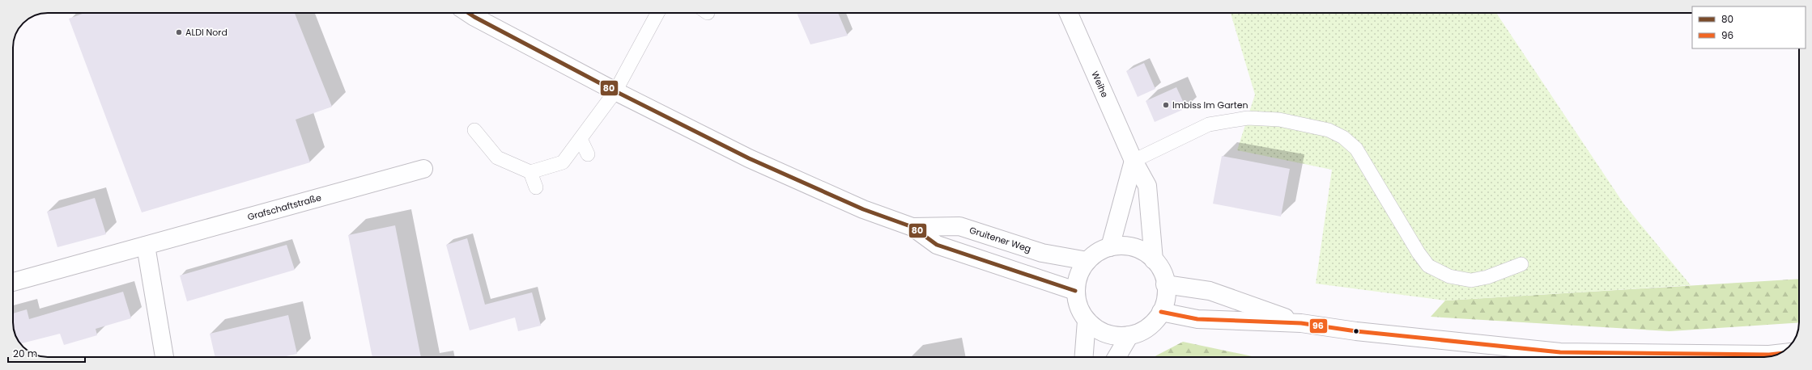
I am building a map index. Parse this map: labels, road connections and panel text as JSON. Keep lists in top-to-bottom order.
{
  "streets": {
    "street": ["Weihe", "Grafschaftstraße", "Gruitener Weg"]
  },
  "crossings": [
    ["Weihe", "Gruitener Weg"]
  ],
  "places": ["ALDI Nord", "Imbiss Im Garten"],
  "lines": ["transit line 80", "transit line 96"],
  "legend": ["80", "96"],
  "scale_bar": "20 m"
}
